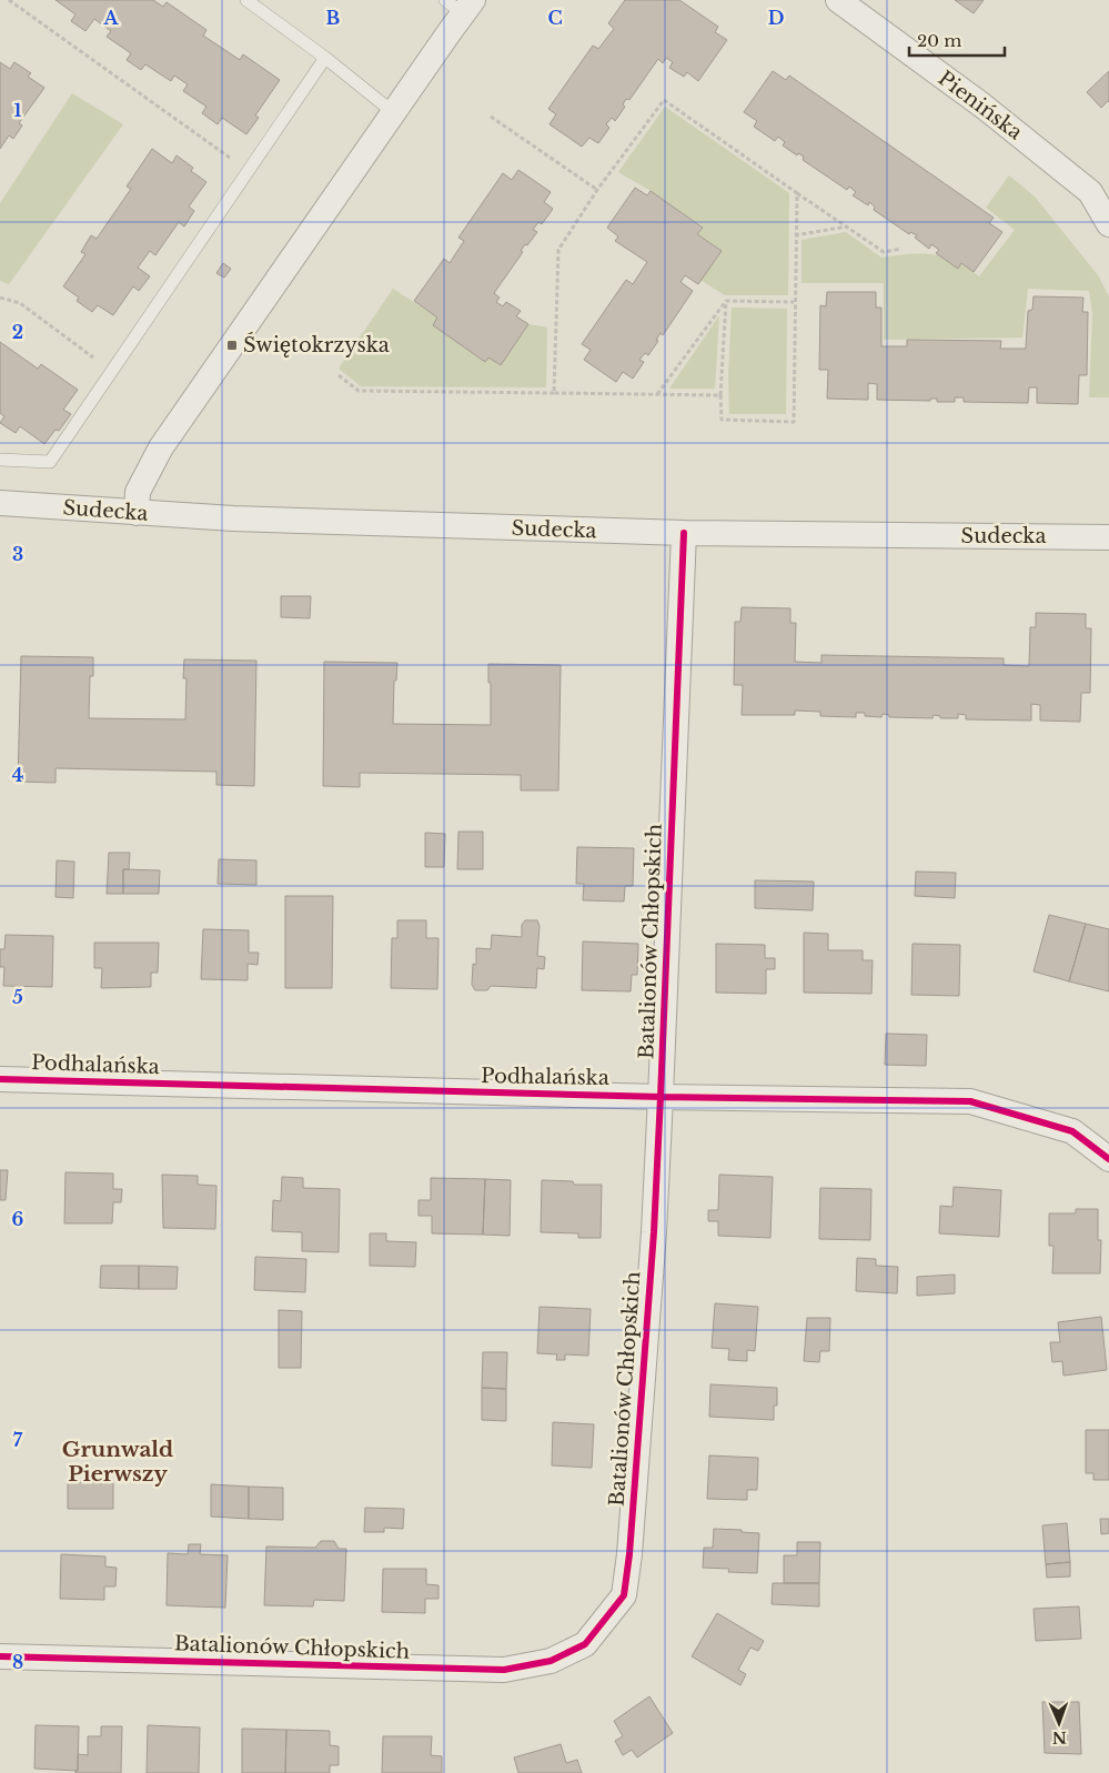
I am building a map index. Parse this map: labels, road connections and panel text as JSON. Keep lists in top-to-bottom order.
{
  "streets": {
    "street": [
      "Pienińska",
      "Sudecka",
      "Batalionów Chłopskich",
      "Podhalańska"
    ]
  },
  "crossings": [
    ["Sudecka", "Batalionów Chłopskich"],
    ["Batalionów Chłopskich", "Podhalańska"]
  ],
  "districts": ["Grunwald Pierwszy"],
  "places": {
    "transit": ["Świętokrzyska"]
  },
  "scale_bar": "20 m",
  "north": "bottom",
  "grid": {
    "columns": [
      "A",
      "B",
      "C",
      "D"
    ],
    "rows": [
      "1",
      "2",
      "3",
      "4",
      "5",
      "6",
      "7",
      "8"
    ]
  }
}
